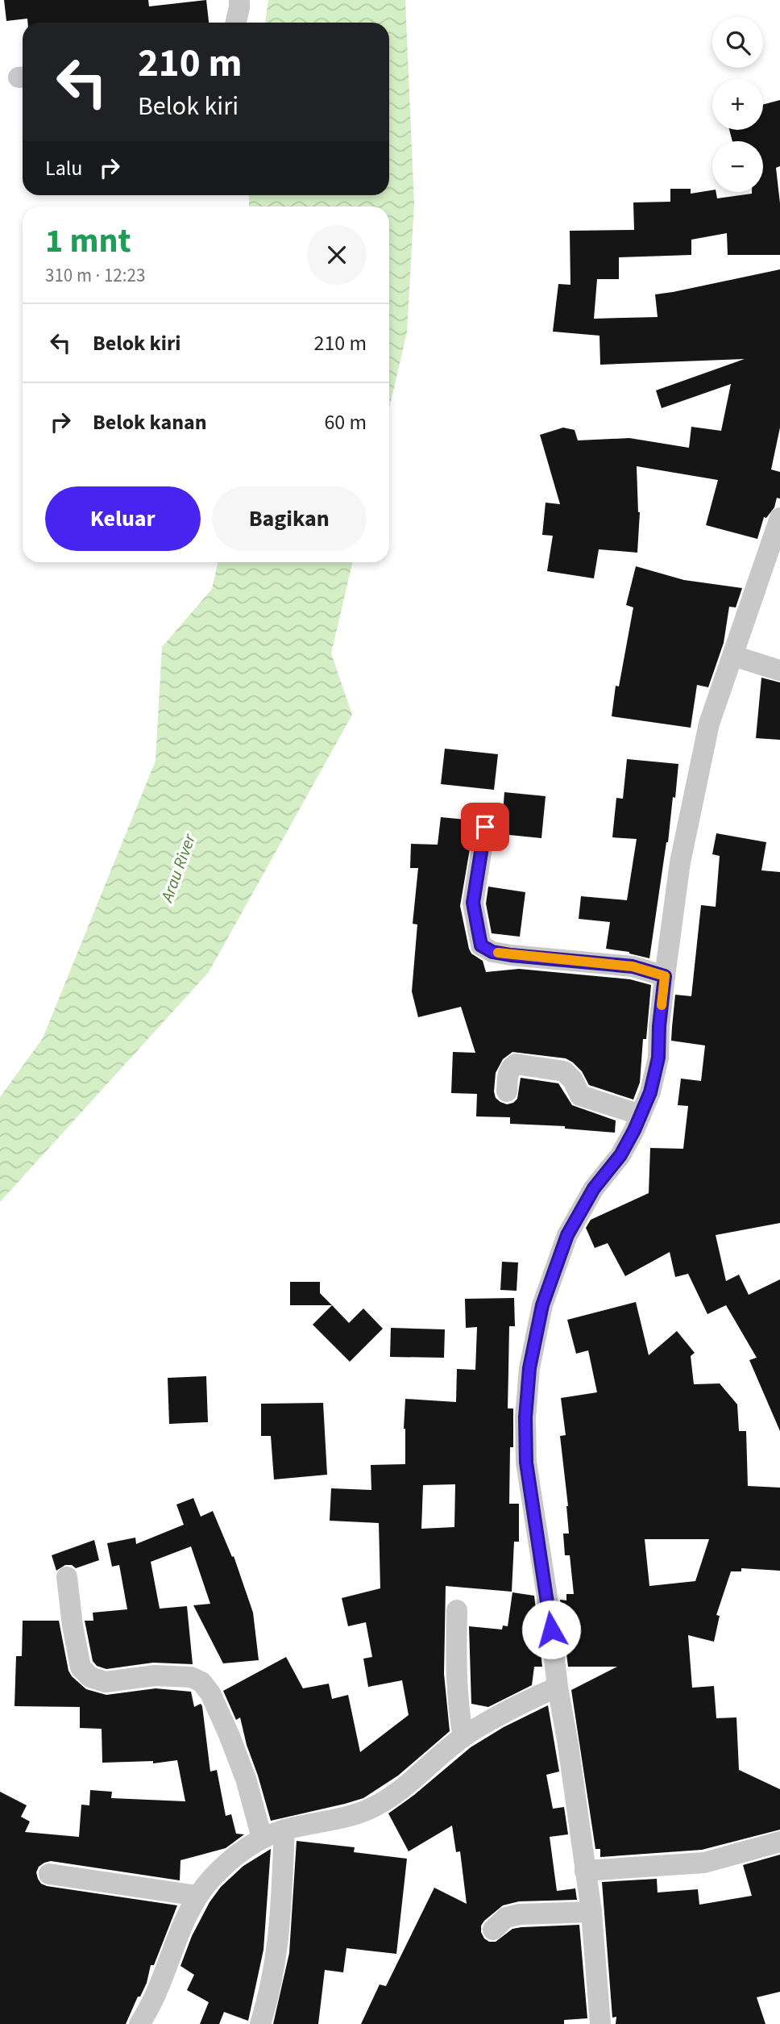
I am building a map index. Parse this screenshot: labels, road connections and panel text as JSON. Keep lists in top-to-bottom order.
{
  "water": ["Arau River"],
  "page": {
    "map_buttons": ["+", "−"],
    "turn": ["210 m", "Belok kiri"],
    "then": "Lalu",
    "heading": ["1 mnt", "310 m · 12:23"],
    "list": [
      {
        "name": "Belok kiri",
        "value": "210 m"
      },
      {
        "name": "Belok kanan",
        "value": "60 m"
      }
    ],
    "buttons": ["Keluar", "Bagikan"]
  }
}
